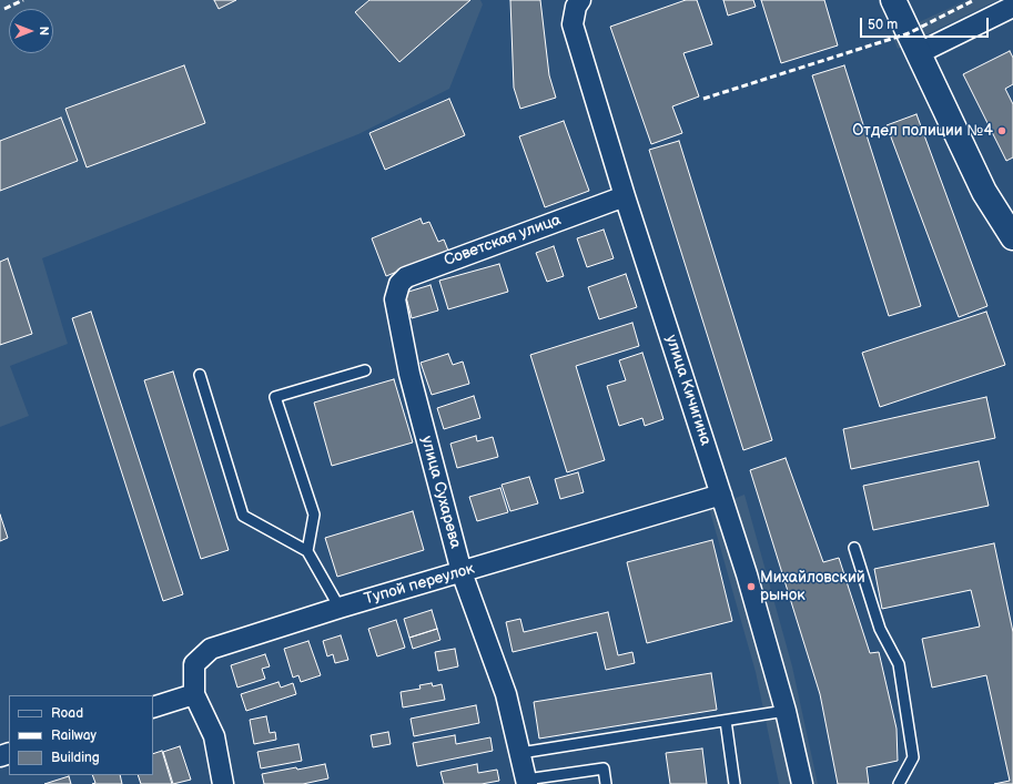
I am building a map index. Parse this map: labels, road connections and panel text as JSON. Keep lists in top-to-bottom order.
{
  "streets": {
    "street": [
      "Советская улица",
      "улица Кичигина",
      "улица Сухарева",
      "Тупой переулок"
    ]
  },
  "crossings": [
    ["Советская улица", "улица Кичигина"],
    ["Советская улица", "улица Сухарева"],
    ["улица Кичигина", "Тупой переулок"],
    ["улица Сухарева", "Тупой переулок"]
  ],
  "places": ["Отдел полиции №4", "Михайловский рынок"],
  "legend": ["Road", "Railway", "Building"],
  "scale_bar": "50 m",
  "north": "right"
}
